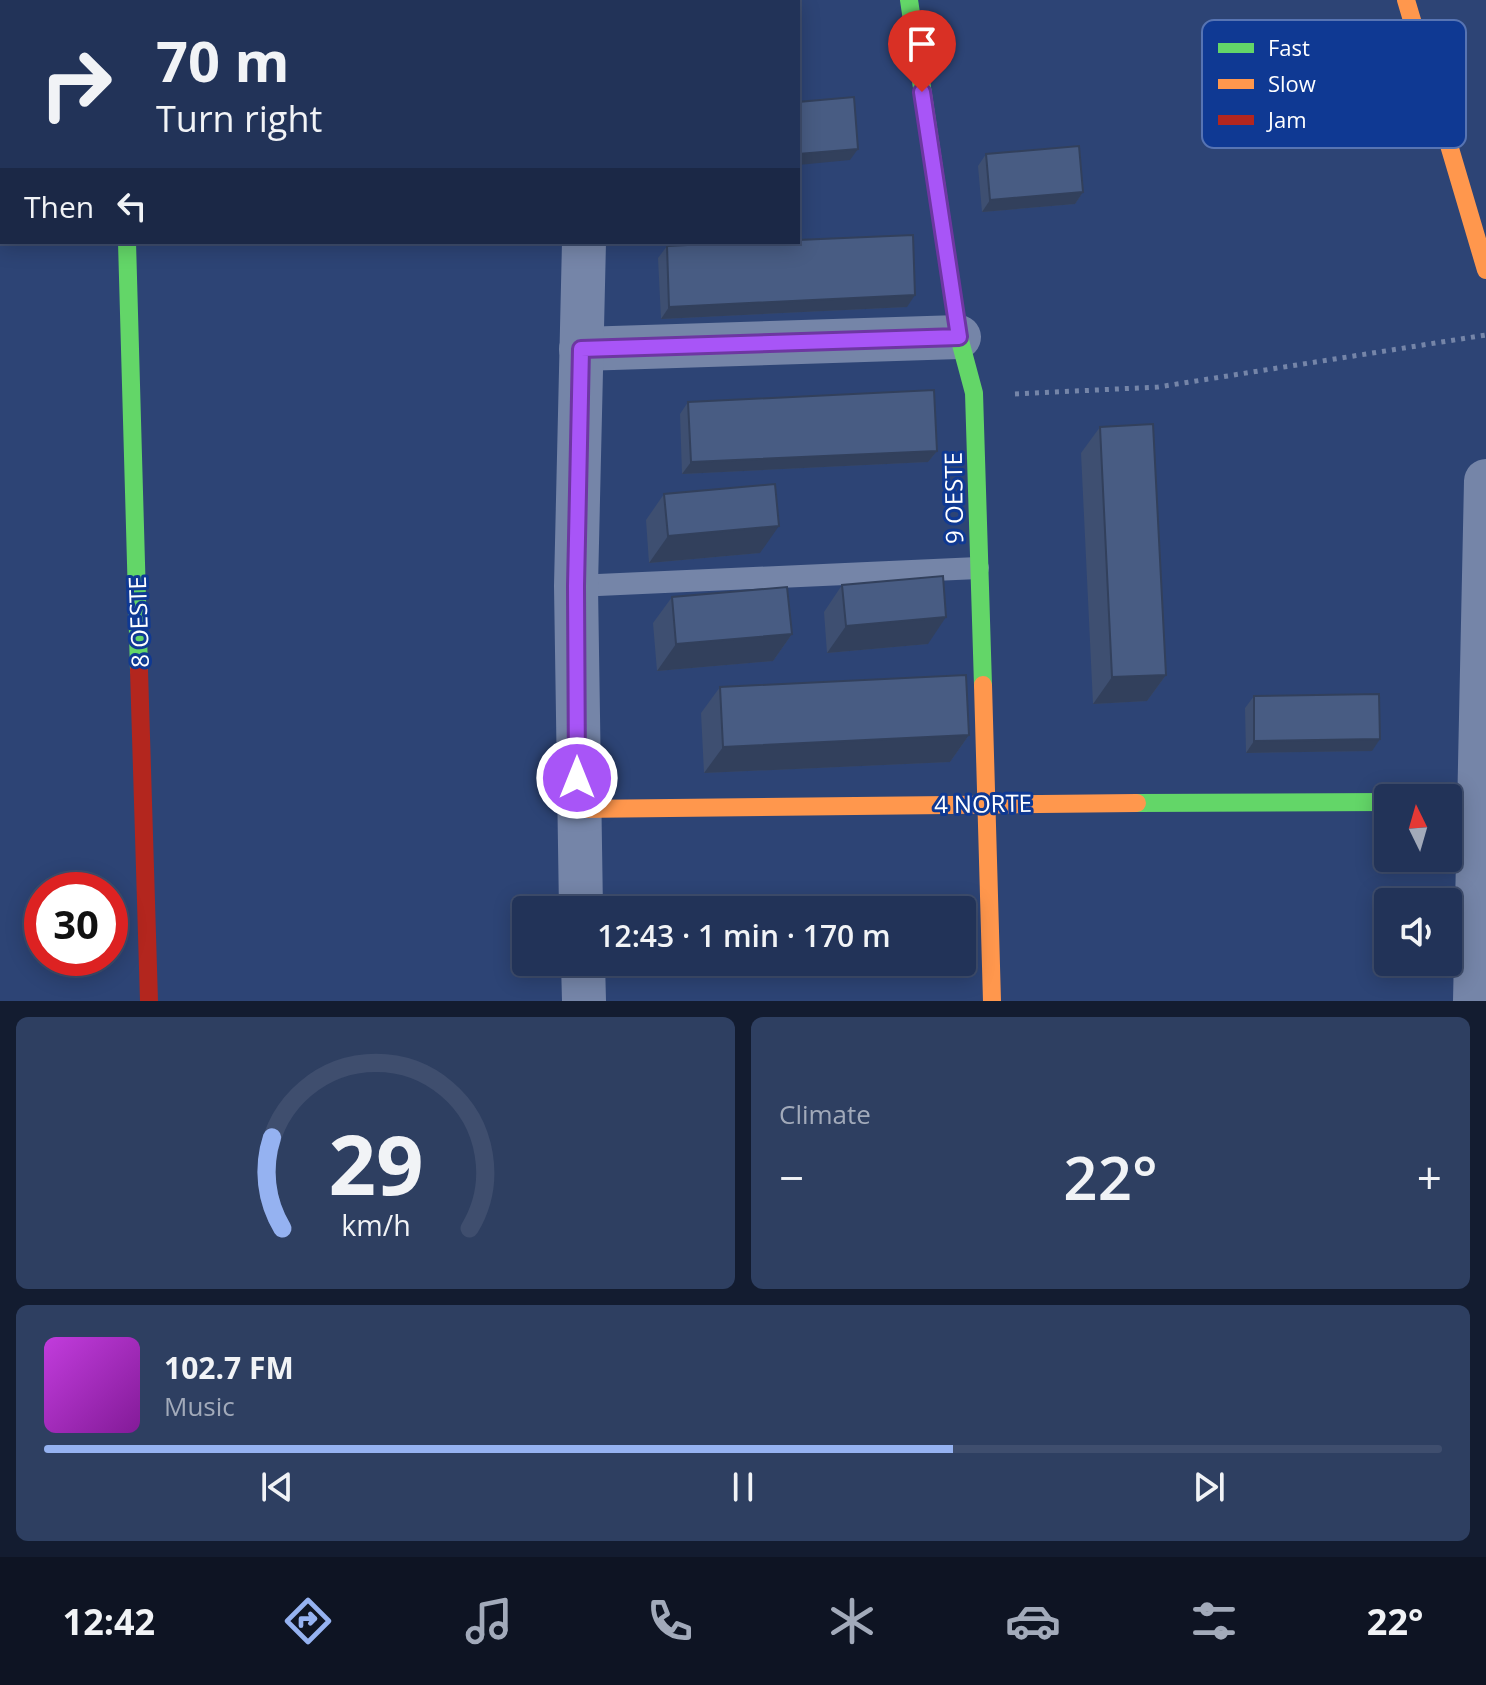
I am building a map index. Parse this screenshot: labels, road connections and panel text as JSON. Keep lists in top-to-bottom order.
{
  "streets": {
    "street": ["9 OESTE", "8 OESTE", "4 NORTE"]
  },
  "crossings": [
    ["9 OESTE", "4 NORTE"]
  ],
  "legend": ["Fast", "Slow", "Jam"],
  "north": "top",
  "page": {
    "turn": ["70 m", "Turn right"],
    "then": "Then",
    "limit": "30",
    "trip": "12:43 · 1 min · 170 m",
    "tile": "Climate",
    "heat": ["−", "22°", "+"],
    "song": ["102.7 FM", "Music"],
    "tabs": ["12:42", "22°"],
    "gauge": ["29", "km/h"]
  }
}
